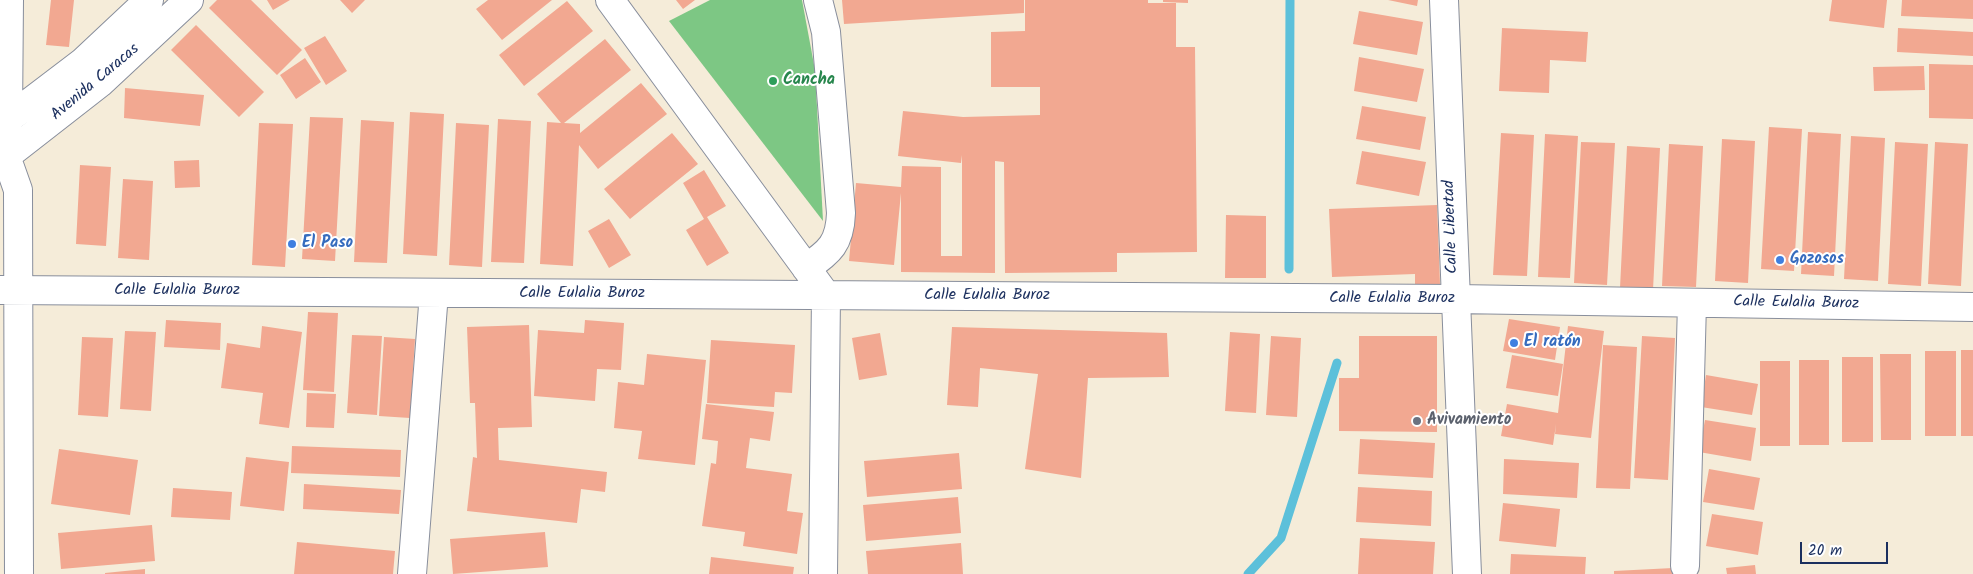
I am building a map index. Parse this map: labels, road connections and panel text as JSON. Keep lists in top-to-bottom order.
{
  "streets": {
    "street": ["Avenida Caracas", "Calle Libertad", "Calle Eulalia Buroz"]
  },
  "crossings": [
    ["Calle Libertad", "Calle Eulalia Buroz"]
  ],
  "places": [
    "Cancha",
    "El Paso",
    "Gozosos",
    "El ratón",
    "Avivamiento"
  ],
  "scale_bar": "20 m"
}
